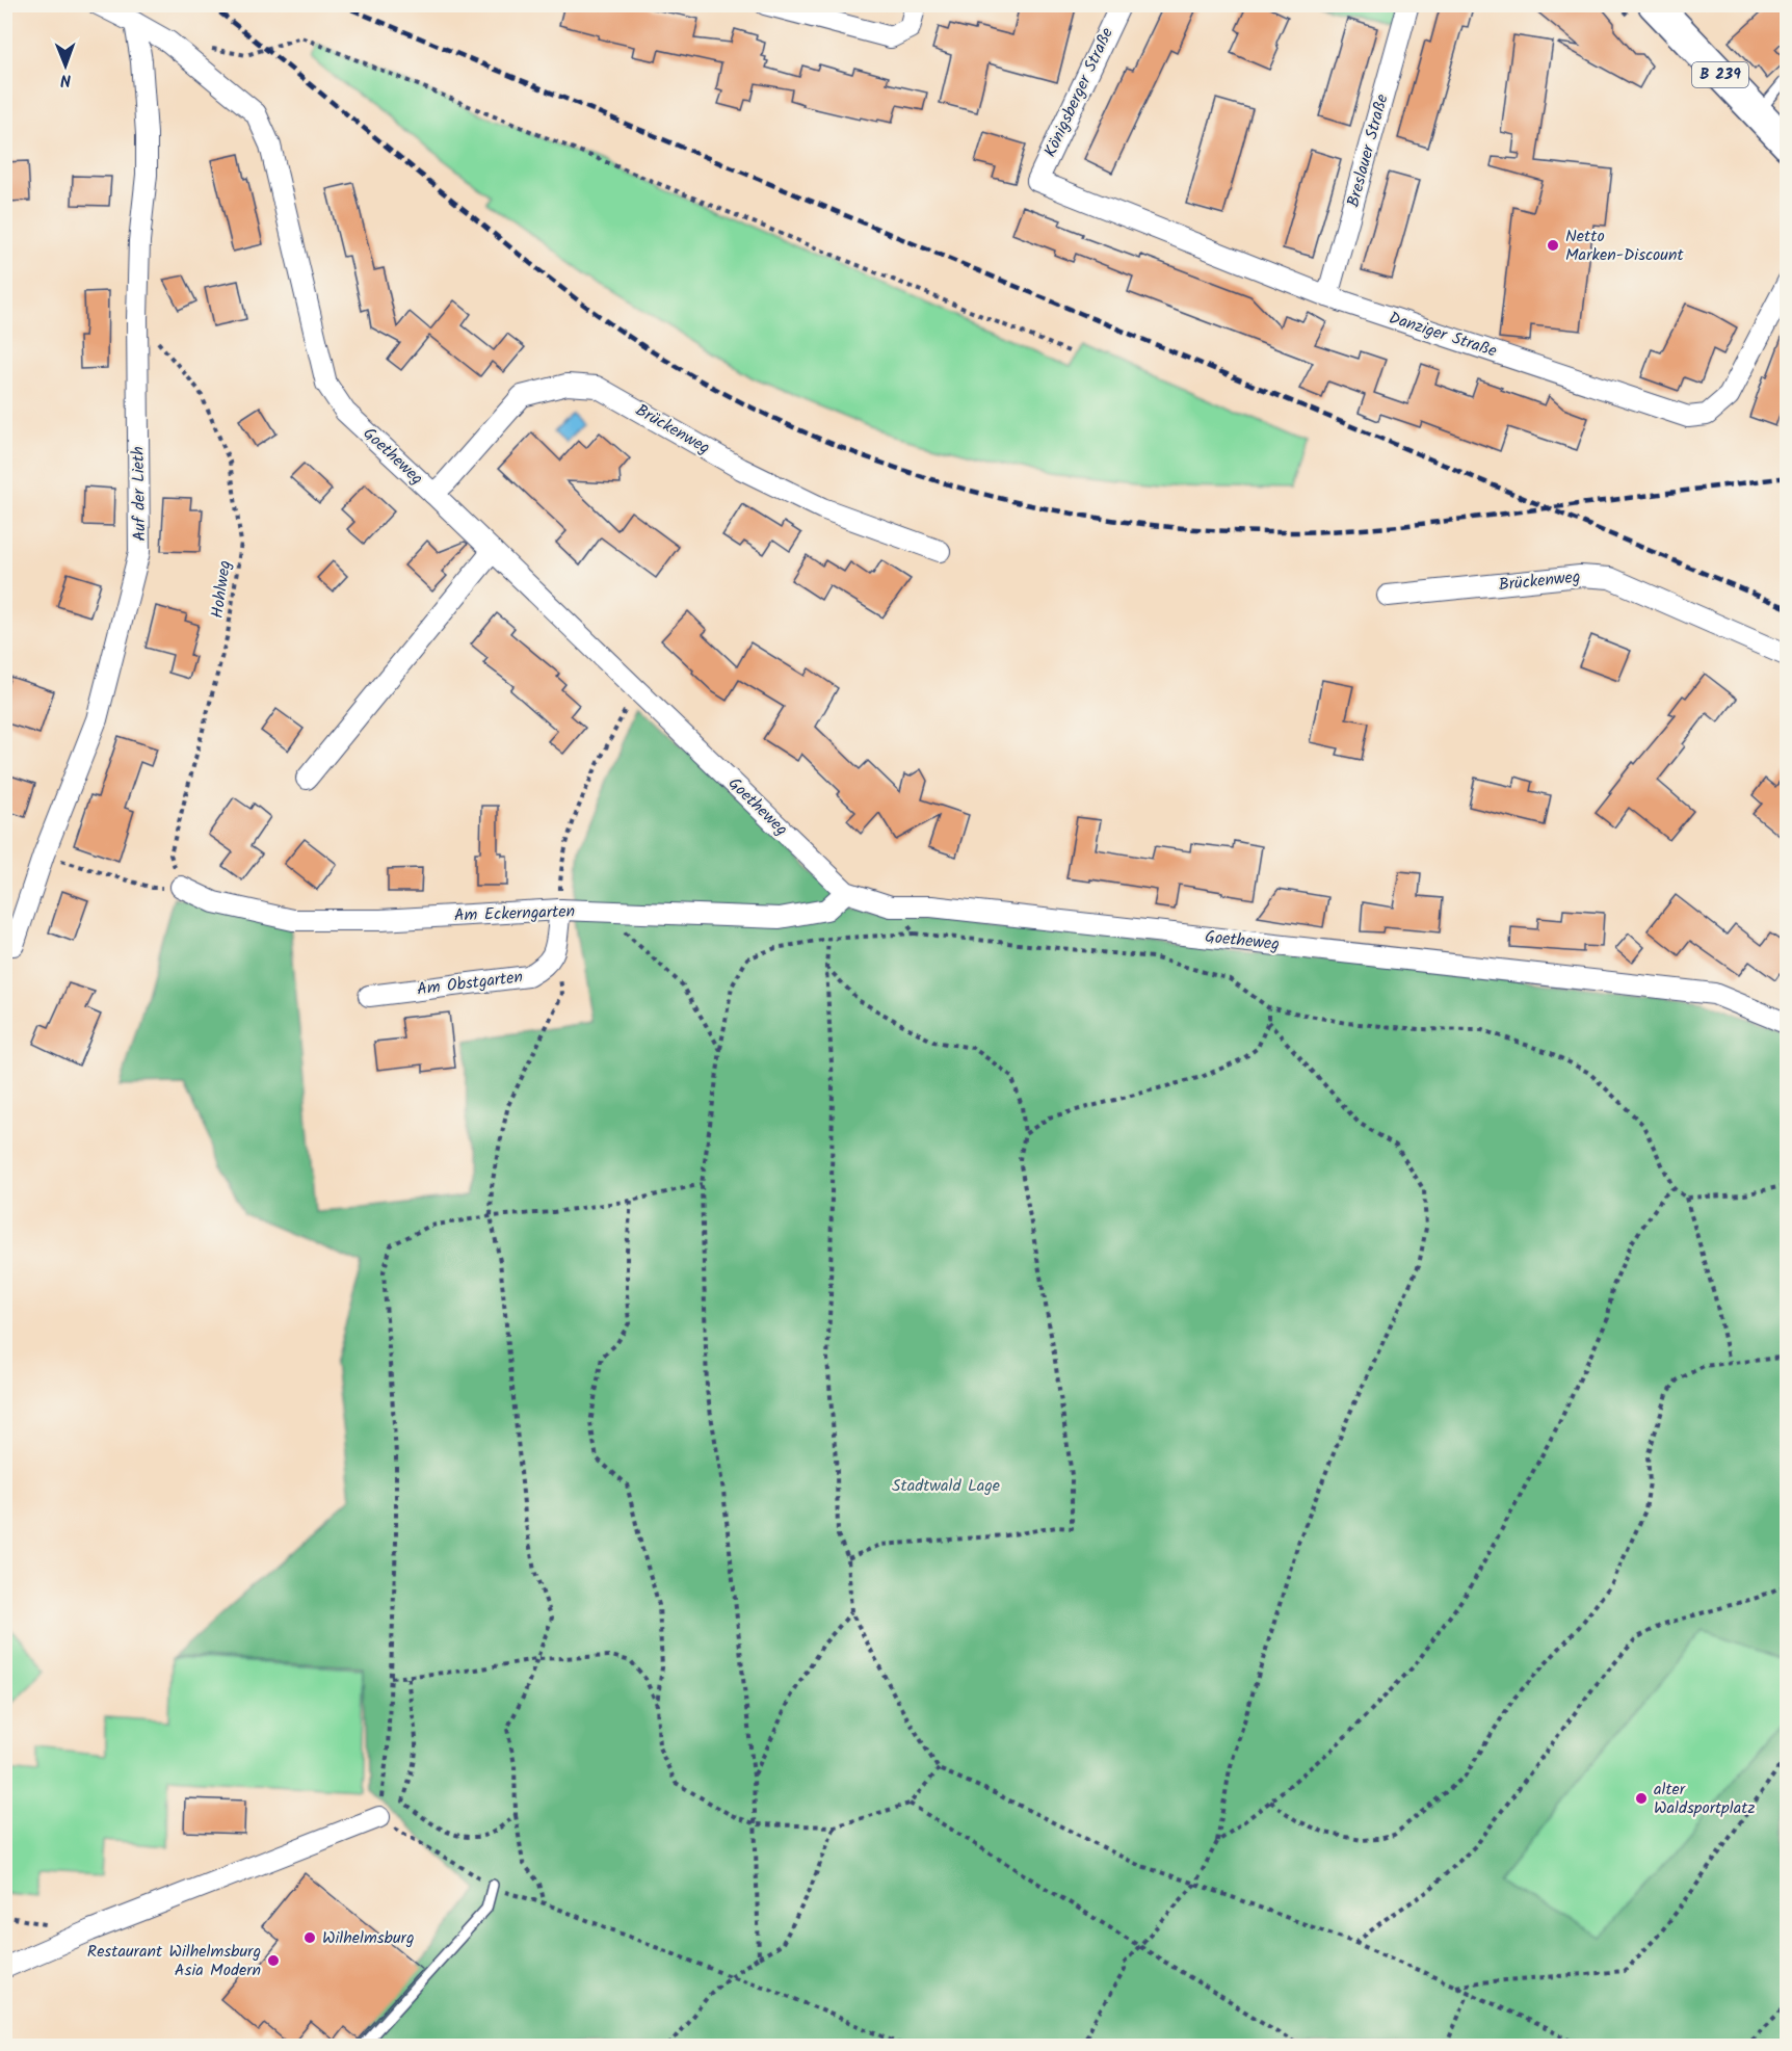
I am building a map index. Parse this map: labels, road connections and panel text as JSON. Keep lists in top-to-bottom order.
{
  "streets": {
    "main road": ["B 239"],
    "street": [
      "Königsberger Straße",
      "Breslauer Straße",
      "Danziger Straße",
      "Brückenweg",
      "Goetheweg",
      "Auf der Lieth",
      "Am Eckerngarten",
      "Am Obstgarten"
    ],
    "path": ["Hohlweg"]
  },
  "crossings": [
    ["Königsberger Straße", "Danziger Straße"],
    ["Breslauer Straße", "Danziger Straße"],
    ["Brückenweg", "Goetheweg"],
    ["Goetheweg", "Auf der Lieth"],
    ["Goetheweg", "Am Eckerngarten"],
    ["Auf der Lieth", "Hohlweg"],
    ["Hohlweg", "Am Eckerngarten"]
  ],
  "parks": ["Stadtwald Lage"],
  "places": [
    "Netto Marken-Discount",
    "alter Waldsportplatz",
    "Wilhelmsburg",
    "Restaurant Wilhelmsburg Asia Modern"
  ],
  "north": "bottom"
}
